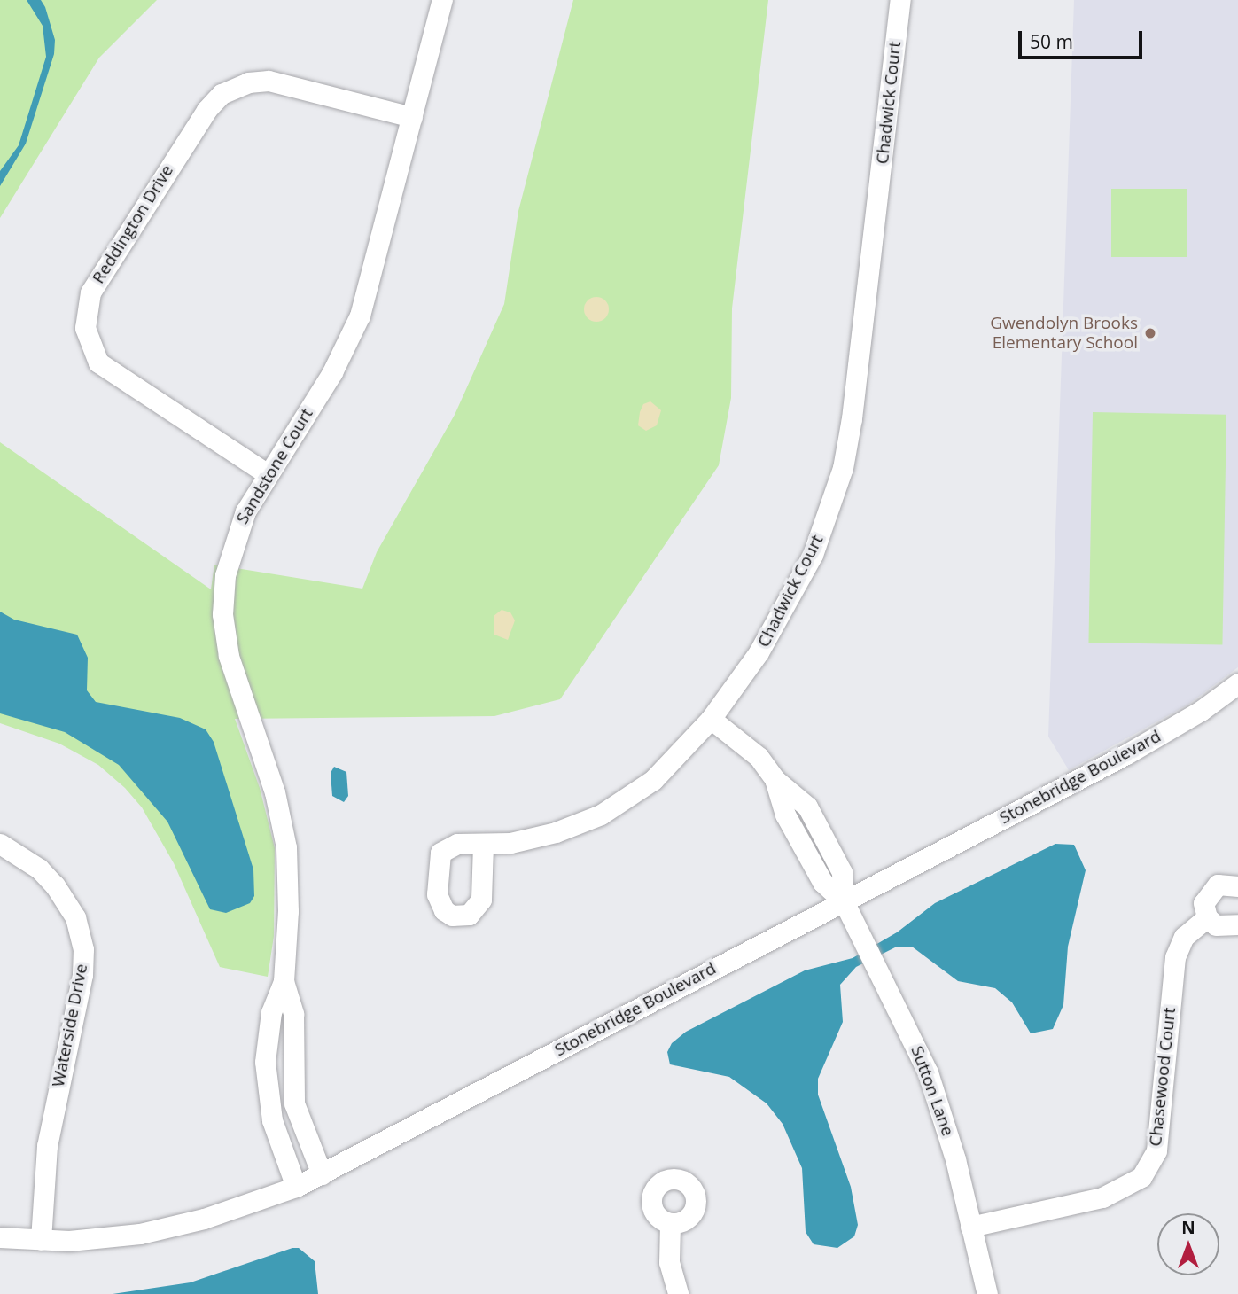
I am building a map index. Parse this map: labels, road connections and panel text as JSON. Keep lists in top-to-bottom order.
{
  "streets": {
    "street": [
      "Chadwick Court",
      "Reddington Drive",
      "Sandstone Court",
      "Stonebridge Boulevard",
      "Waterside Drive",
      "Chasewood Court",
      "Sutton Lane"
    ]
  },
  "crossings": [
    ["Chadwick Court", "Sutton Lane"],
    ["Reddington Drive", "Sandstone Court"],
    ["Sandstone Court", "Stonebridge Boulevard"],
    ["Stonebridge Boulevard", "Waterside Drive"],
    ["Stonebridge Boulevard", "Sutton Lane"],
    ["Chasewood Court", "Sutton Lane"]
  ],
  "places": ["Gwendolyn Brooks Elementary School"],
  "scale_bar": "50 m",
  "north": "top"
}
